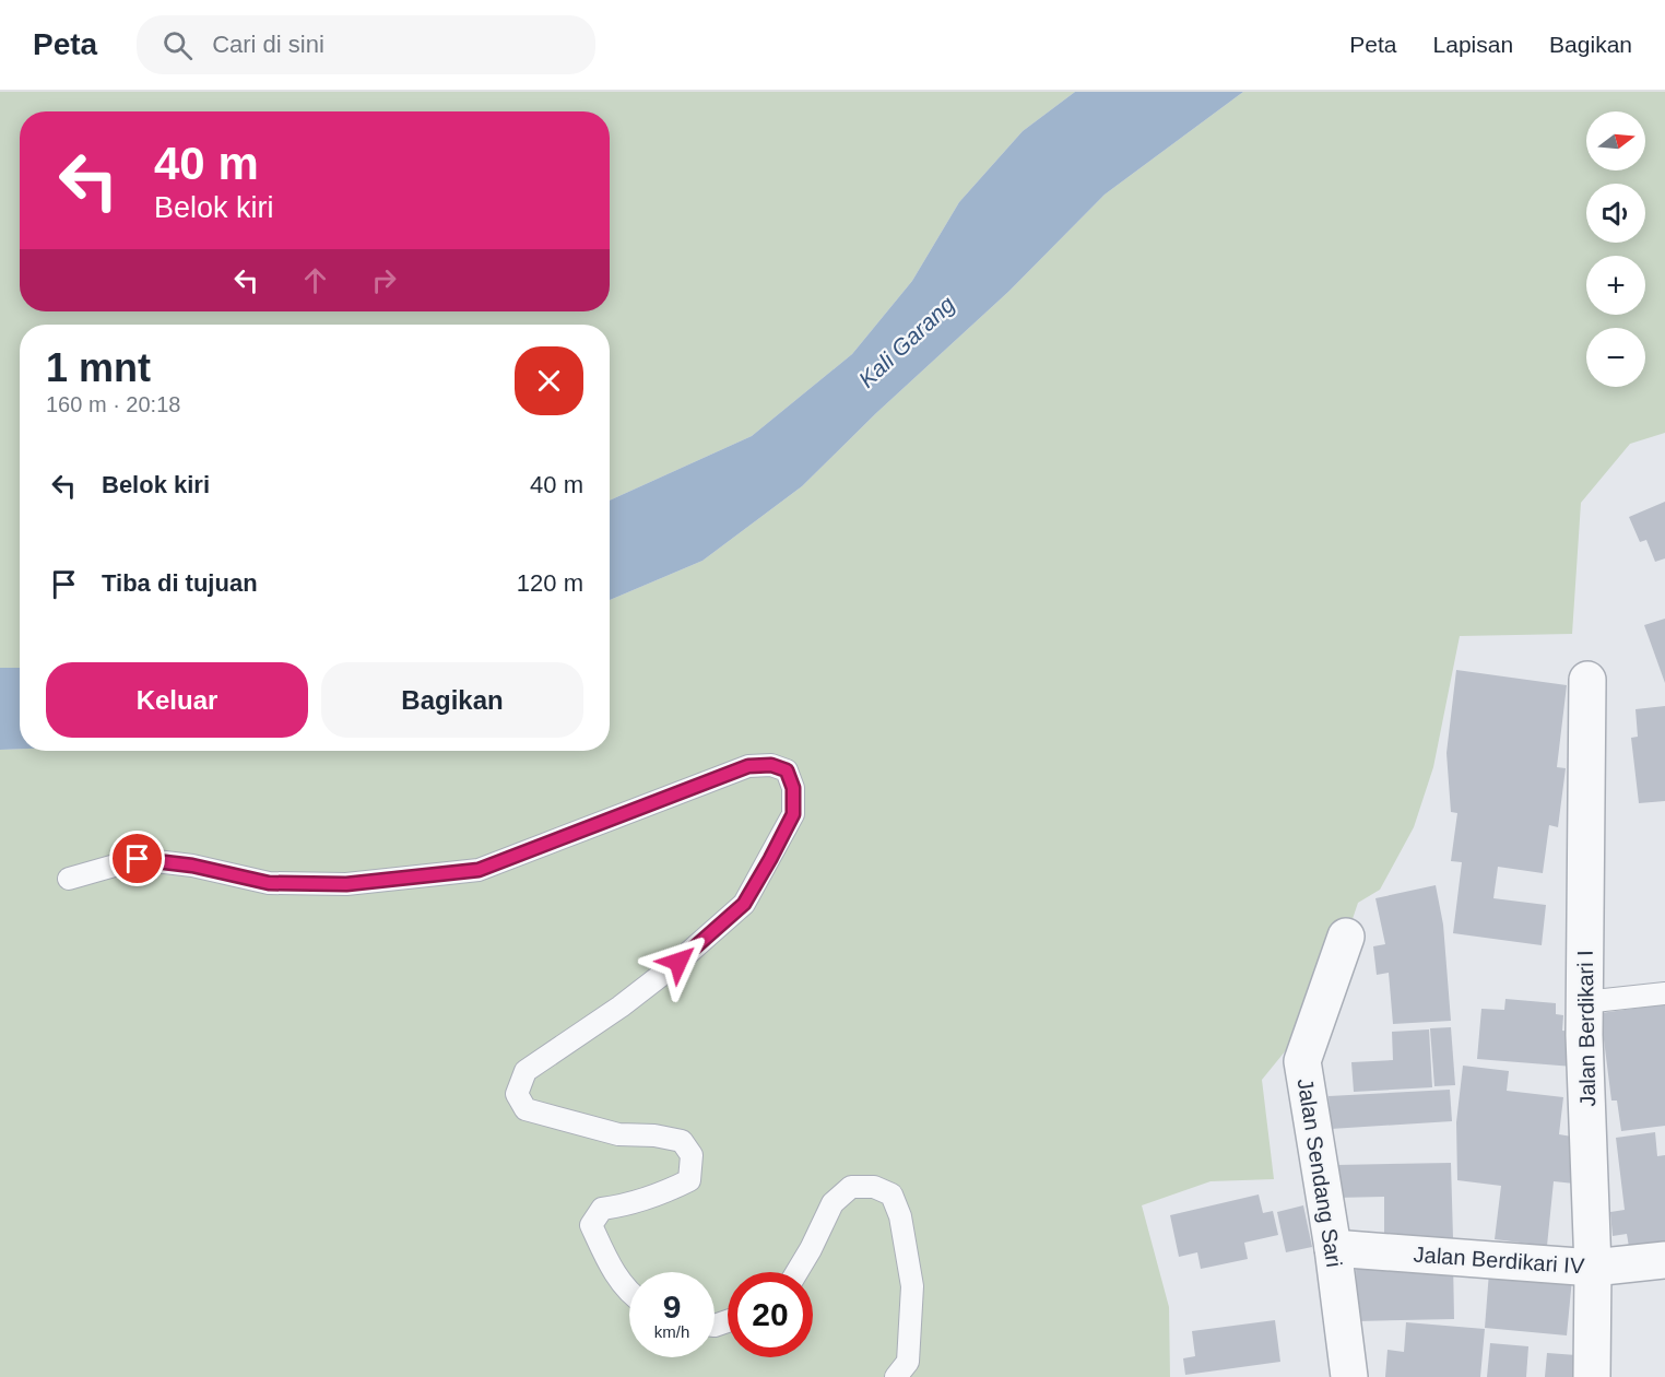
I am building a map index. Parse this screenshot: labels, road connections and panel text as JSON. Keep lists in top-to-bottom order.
{
  "streets": {
    "street": ["Jalan Berdikari I", "Jalan Sendang Sari", "Jalan Berdikari IV"]
  },
  "crossings": [
    ["Jalan Berdikari I", "Jalan Berdikari IV"],
    ["Jalan Sendang Sari", "Jalan Berdikari IV"]
  ],
  "water": ["Kali Garang"],
  "north": "right",
  "page": {
    "header": "Peta",
    "search": "Cari di sini",
    "nav": ["Peta", "Lapisan", "Bagikan"],
    "map_buttons": ["+", "−"],
    "turn": ["40 m", "Belok kiri"],
    "heading": ["1 mnt", "160 m · 20:18"],
    "list": [
      {
        "name": "Belok kiri",
        "value": "40 m"
      },
      {
        "name": "Tiba di tujuan",
        "value": "120 m"
      }
    ],
    "buttons": ["Keluar", "Bagikan"],
    "speed": "9 km/h",
    "limit": "20"
  }
}
